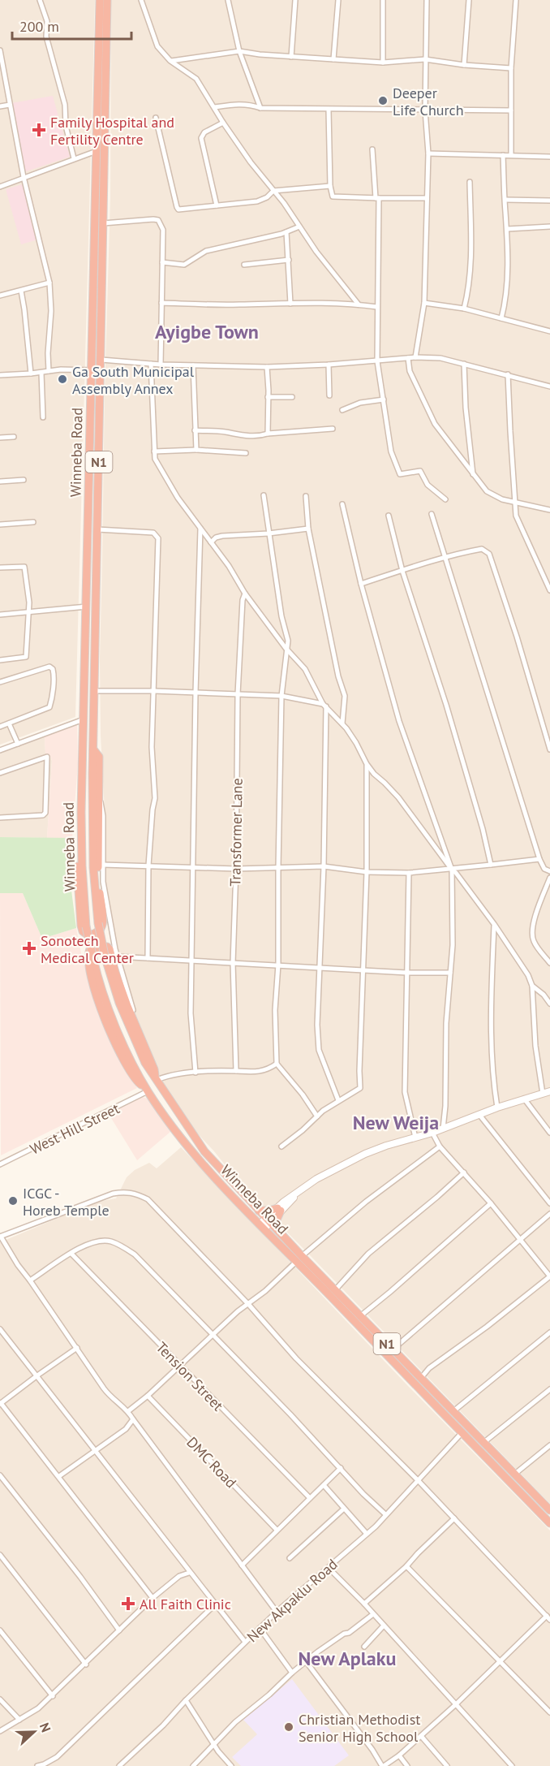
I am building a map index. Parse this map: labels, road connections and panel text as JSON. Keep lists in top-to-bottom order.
{
  "streets": {
    "highway": ["Winneba Road", "N1"],
    "street": [
      "Transformer Lane",
      "West Hill Street",
      "Tension Street",
      "DMC Road",
      "New Akpaklu Road"
    ]
  },
  "crossings": [
    ["Winneba Road", "West Hill Street"],
    ["Winneba Road", "New Akpaklu Road"]
  ],
  "districts": ["Ayigbe Town", "New Weija", "New Aplaku"],
  "places": {
    "other": [
      "Deeper Life Church",
      "Ga South Municipal Assembly Annex",
      "ICGC - Horeb Temple",
      "Christian Methodist Senior High School"
    ],
    "health": ["Family Hospital and Fertility Centre", "Sonotech Medical Center", "All Faith Clinic"]
  },
  "scale_bar": "200 m",
  "north": "right"
}
